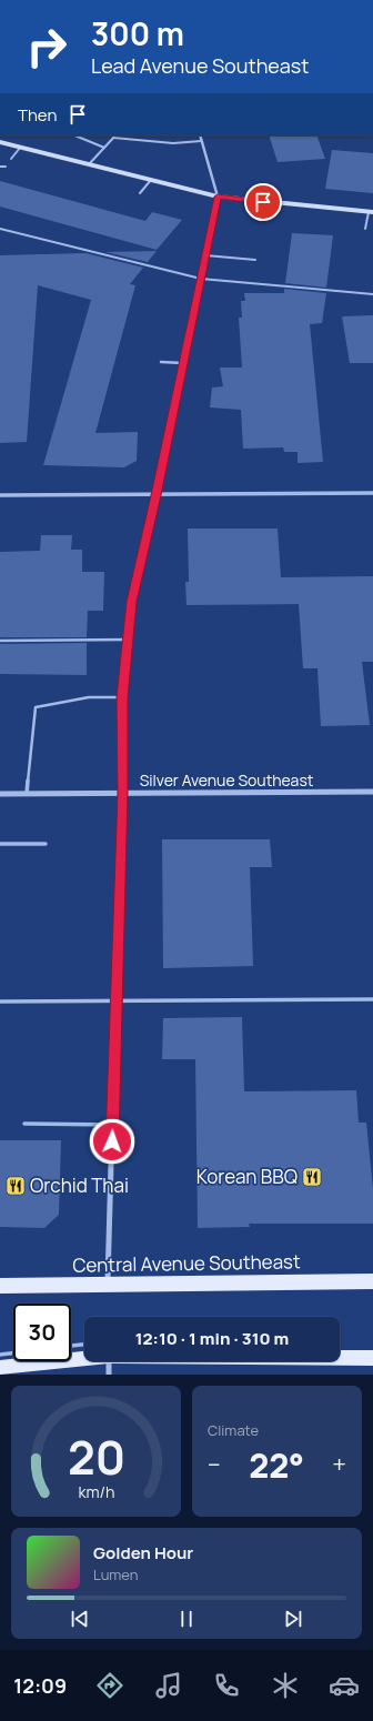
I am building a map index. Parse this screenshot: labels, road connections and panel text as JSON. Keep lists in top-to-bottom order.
{
  "streets": {
    "main road": ["Central Avenue Southeast"],
    "street": ["Silver Avenue Southeast"]
  },
  "places": {
    "restaurant": ["Korean BBQ", "Orchid Thai"]
  },
  "page": {
    "turn": ["300 m", "Lead Avenue Southeast"],
    "then": "Then",
    "limit": "30",
    "trip": "12:10 · 1 min · 310 m",
    "tile": "Climate",
    "heat": ["−", "22°", "+"],
    "song": ["Golden Hour", "Lumen"],
    "tabs": "12:09",
    "gauge": ["20", "km/h"]
  }
}
